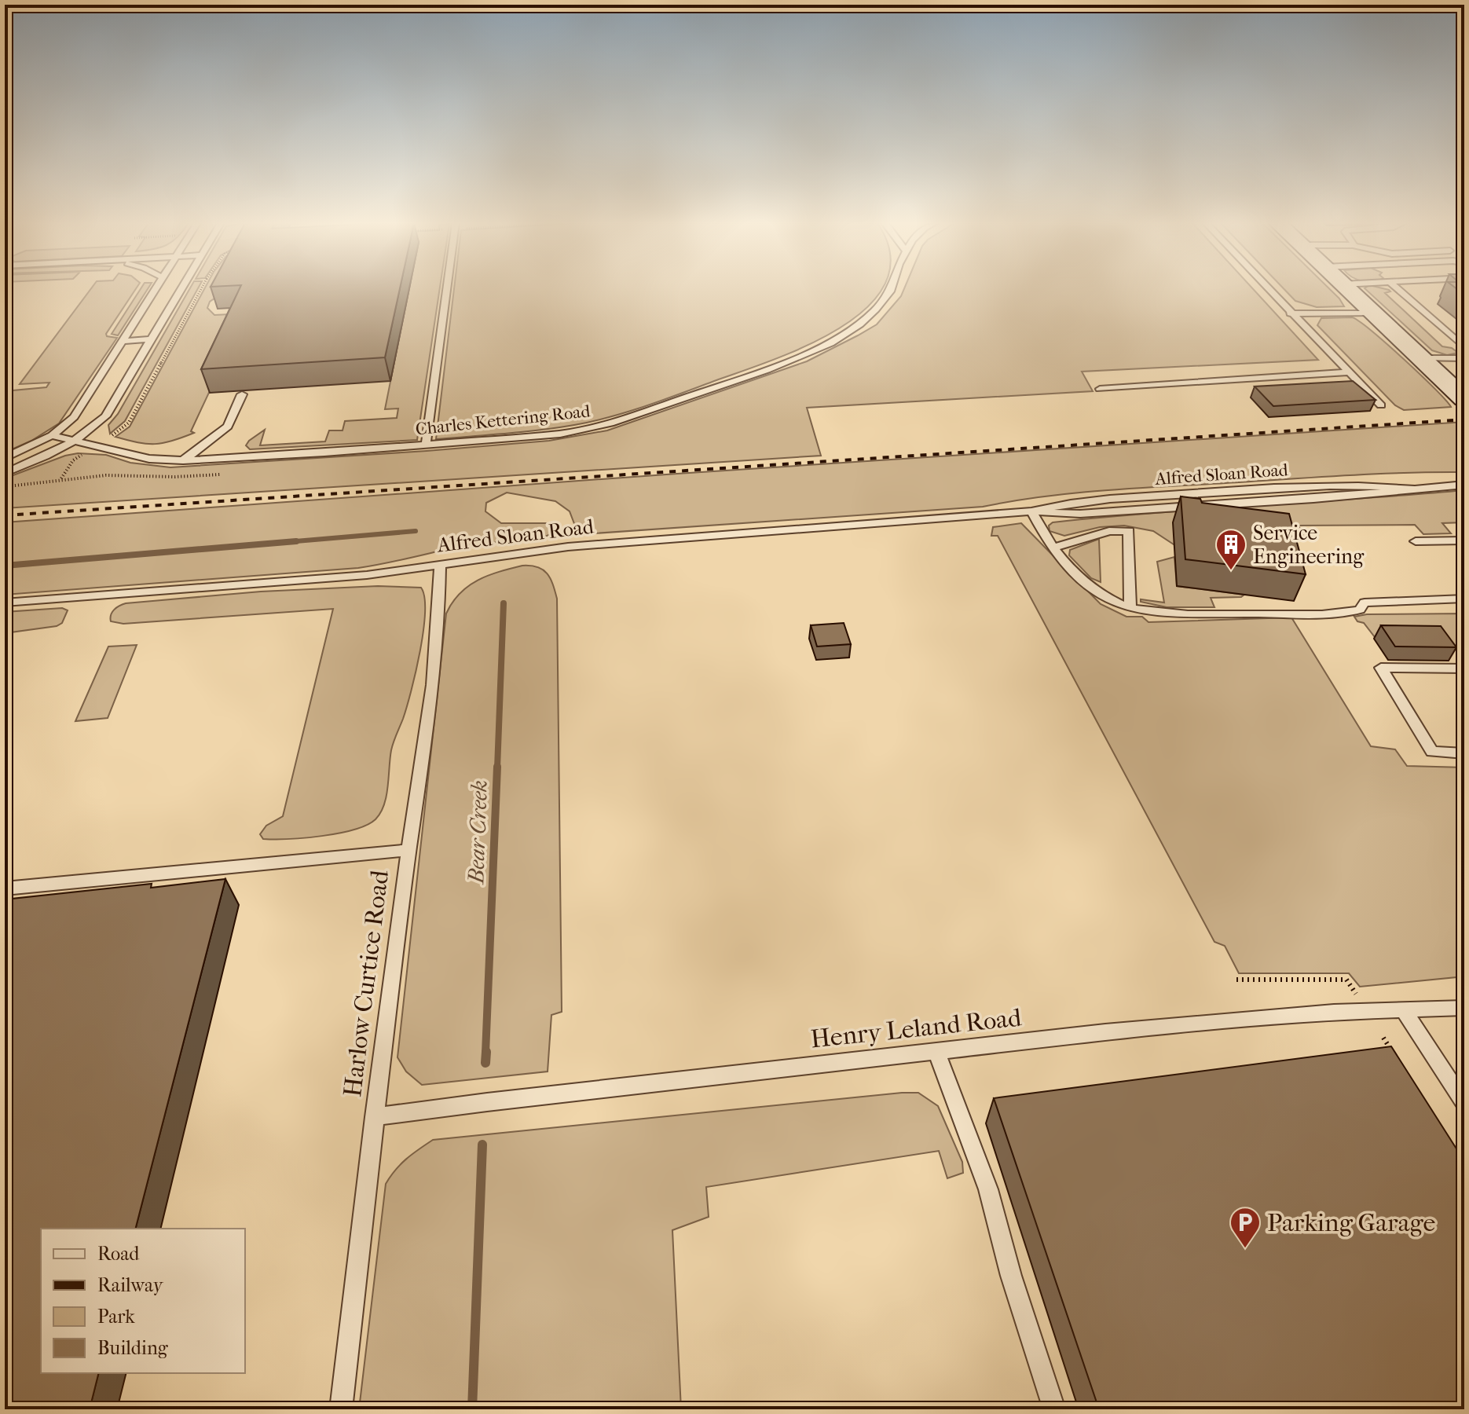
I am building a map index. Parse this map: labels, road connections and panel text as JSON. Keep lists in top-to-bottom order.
{
  "streets": {
    "lane": [
      "Charles Kettering Road",
      "Alfred Sloan Road",
      "Harlow Curtice Road",
      "Henry Leland Road"
    ]
  },
  "crossings": [
    ["Alfred Sloan Road", "Harlow Curtice Road"],
    ["Harlow Curtice Road", "Henry Leland Road"]
  ],
  "water": ["Bear Creek"],
  "places": {
    "building": ["Service Engineering"],
    "parking": ["Parking Garage"]
  },
  "legend": [
    "Road",
    "Railway",
    "Park",
    "Building"
  ]
}
